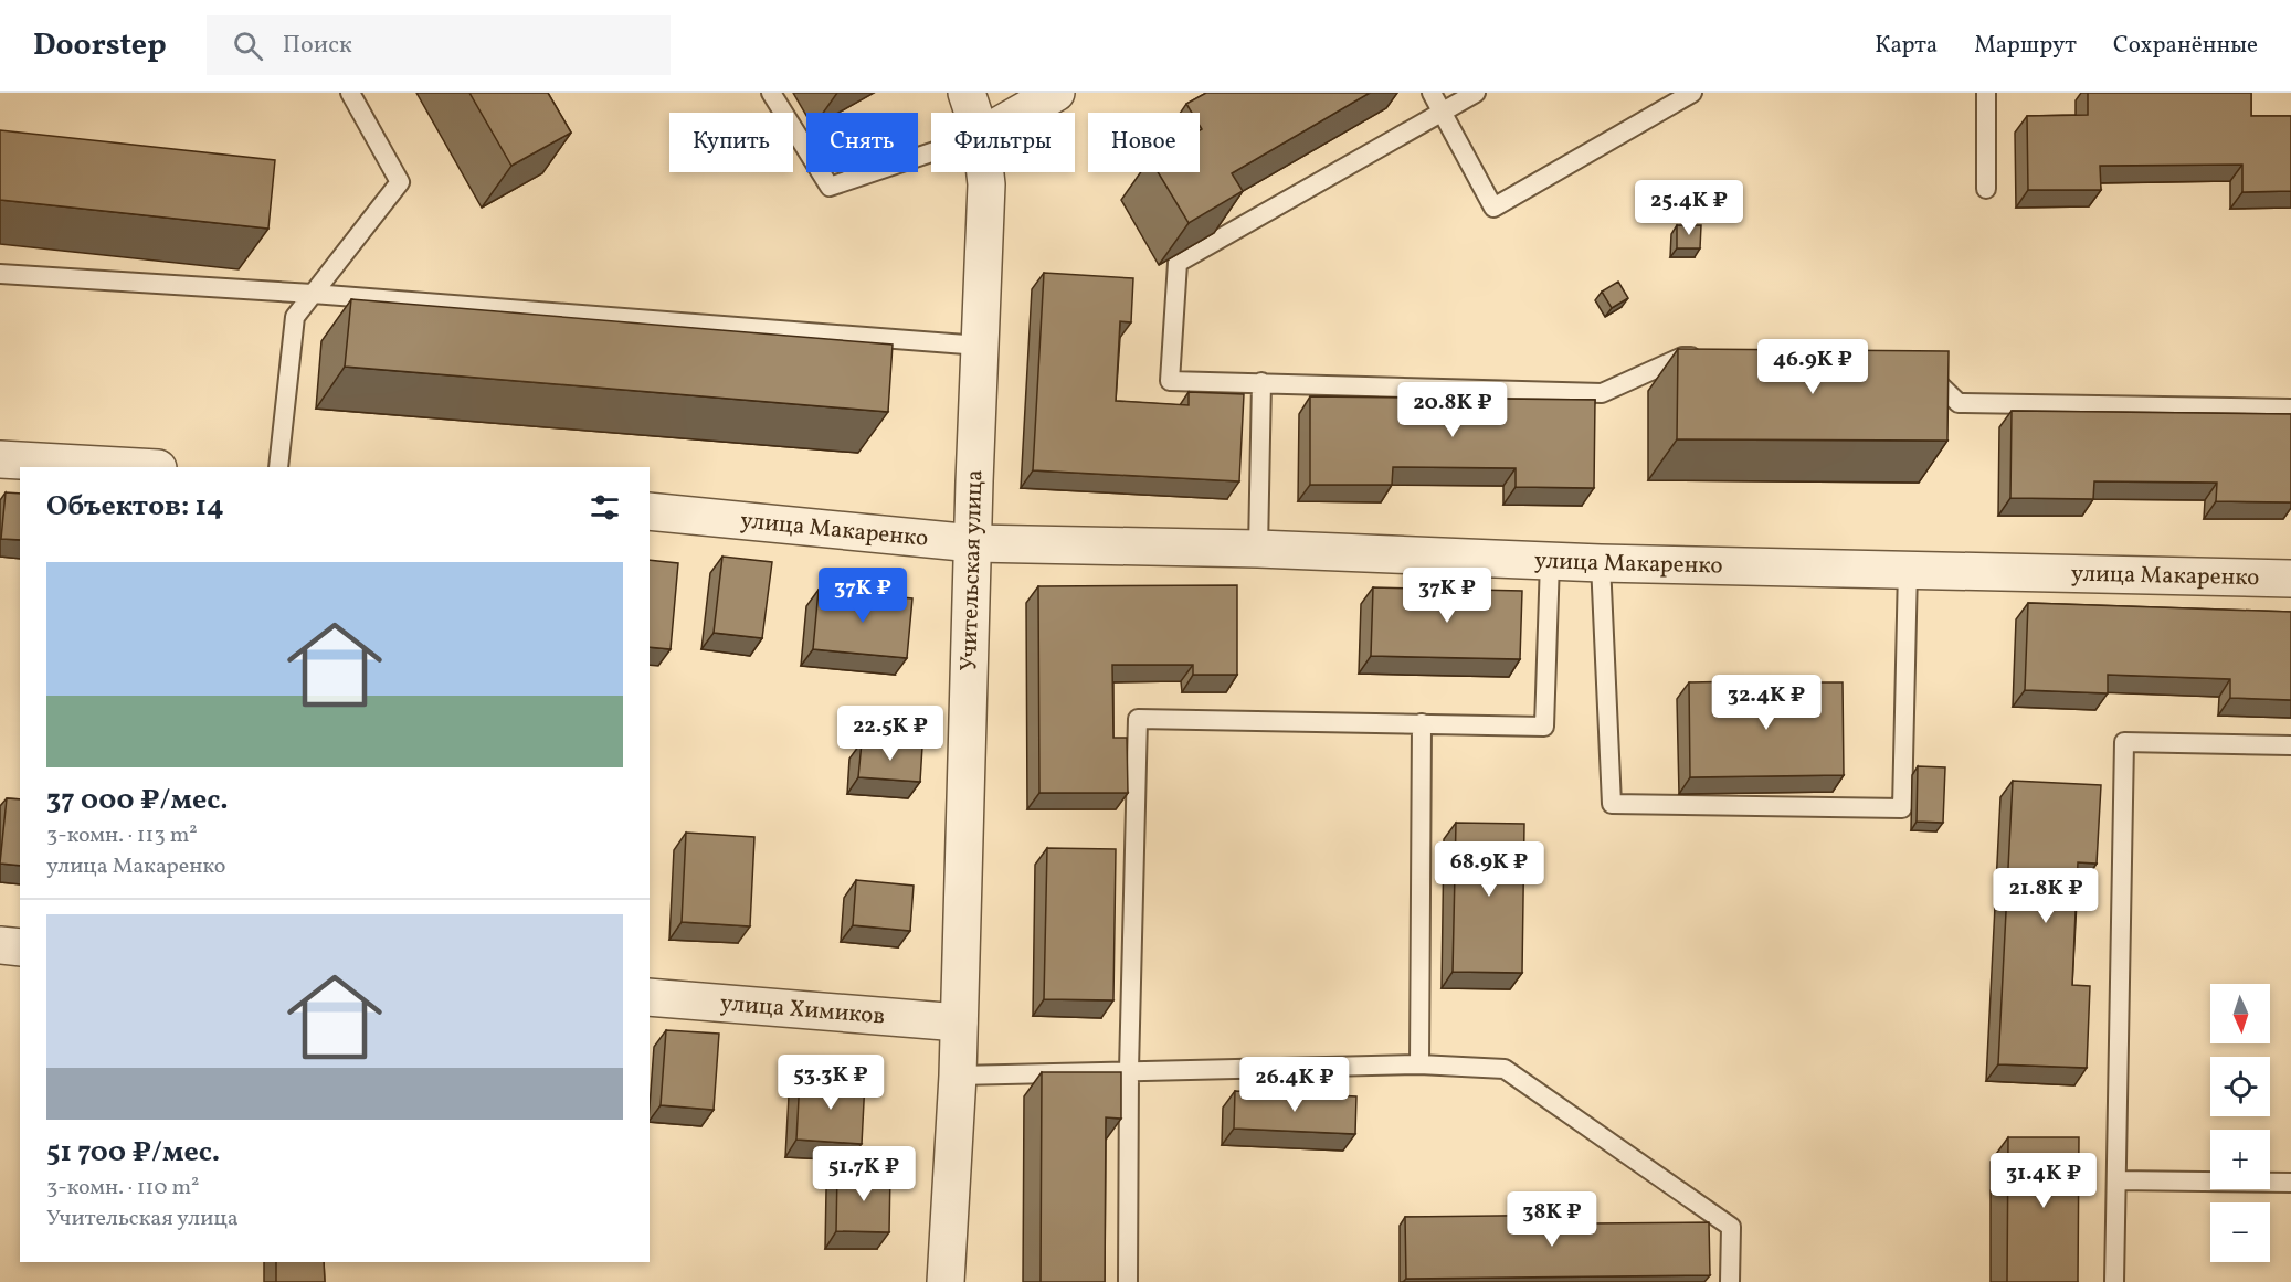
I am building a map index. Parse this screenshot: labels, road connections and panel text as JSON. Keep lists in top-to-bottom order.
{
  "streets": {
    "street": ["улица Макаренко", "Учительская улица", "улица Химиков"]
  },
  "crossings": [
    ["улица Макаренко", "Учительская улица"],
    ["Учительская улица", "улица Химиков"]
  ],
  "north": "bottom",
  "page": {
    "header": "Doorstep",
    "search": "Поиск",
    "nav": ["Карта", "Маршрут", "Сохранённые"],
    "chip": [
      "Купить",
      "Снять",
      "Фильтры",
      "Новое"
    ],
    "price": [
      "25.4K ₽",
      "46.9K ₽",
      "20.8K ₽",
      "37K ₽",
      "37K ₽",
      "32.4K ₽",
      "22.5K ₽",
      "68.9K ₽",
      "21.8K ₽",
      "53.3K ₽",
      "26.4K ₽",
      "51.7K ₽",
      "31.4K ₽",
      "38K ₽"
    ],
    "heading": "Объектов: 14",
    "list": [
      {
        "name": "37 000 ₽/мес.",
        "note": "3-комн. · 113 m² · улица Макаренко"
      },
      {
        "name": "51 700 ₽/мес.",
        "note": "3-комн. · 110 m² · Учительская улица"
      }
    ],
    "map_buttons": ["+", "−"]
  }
}
